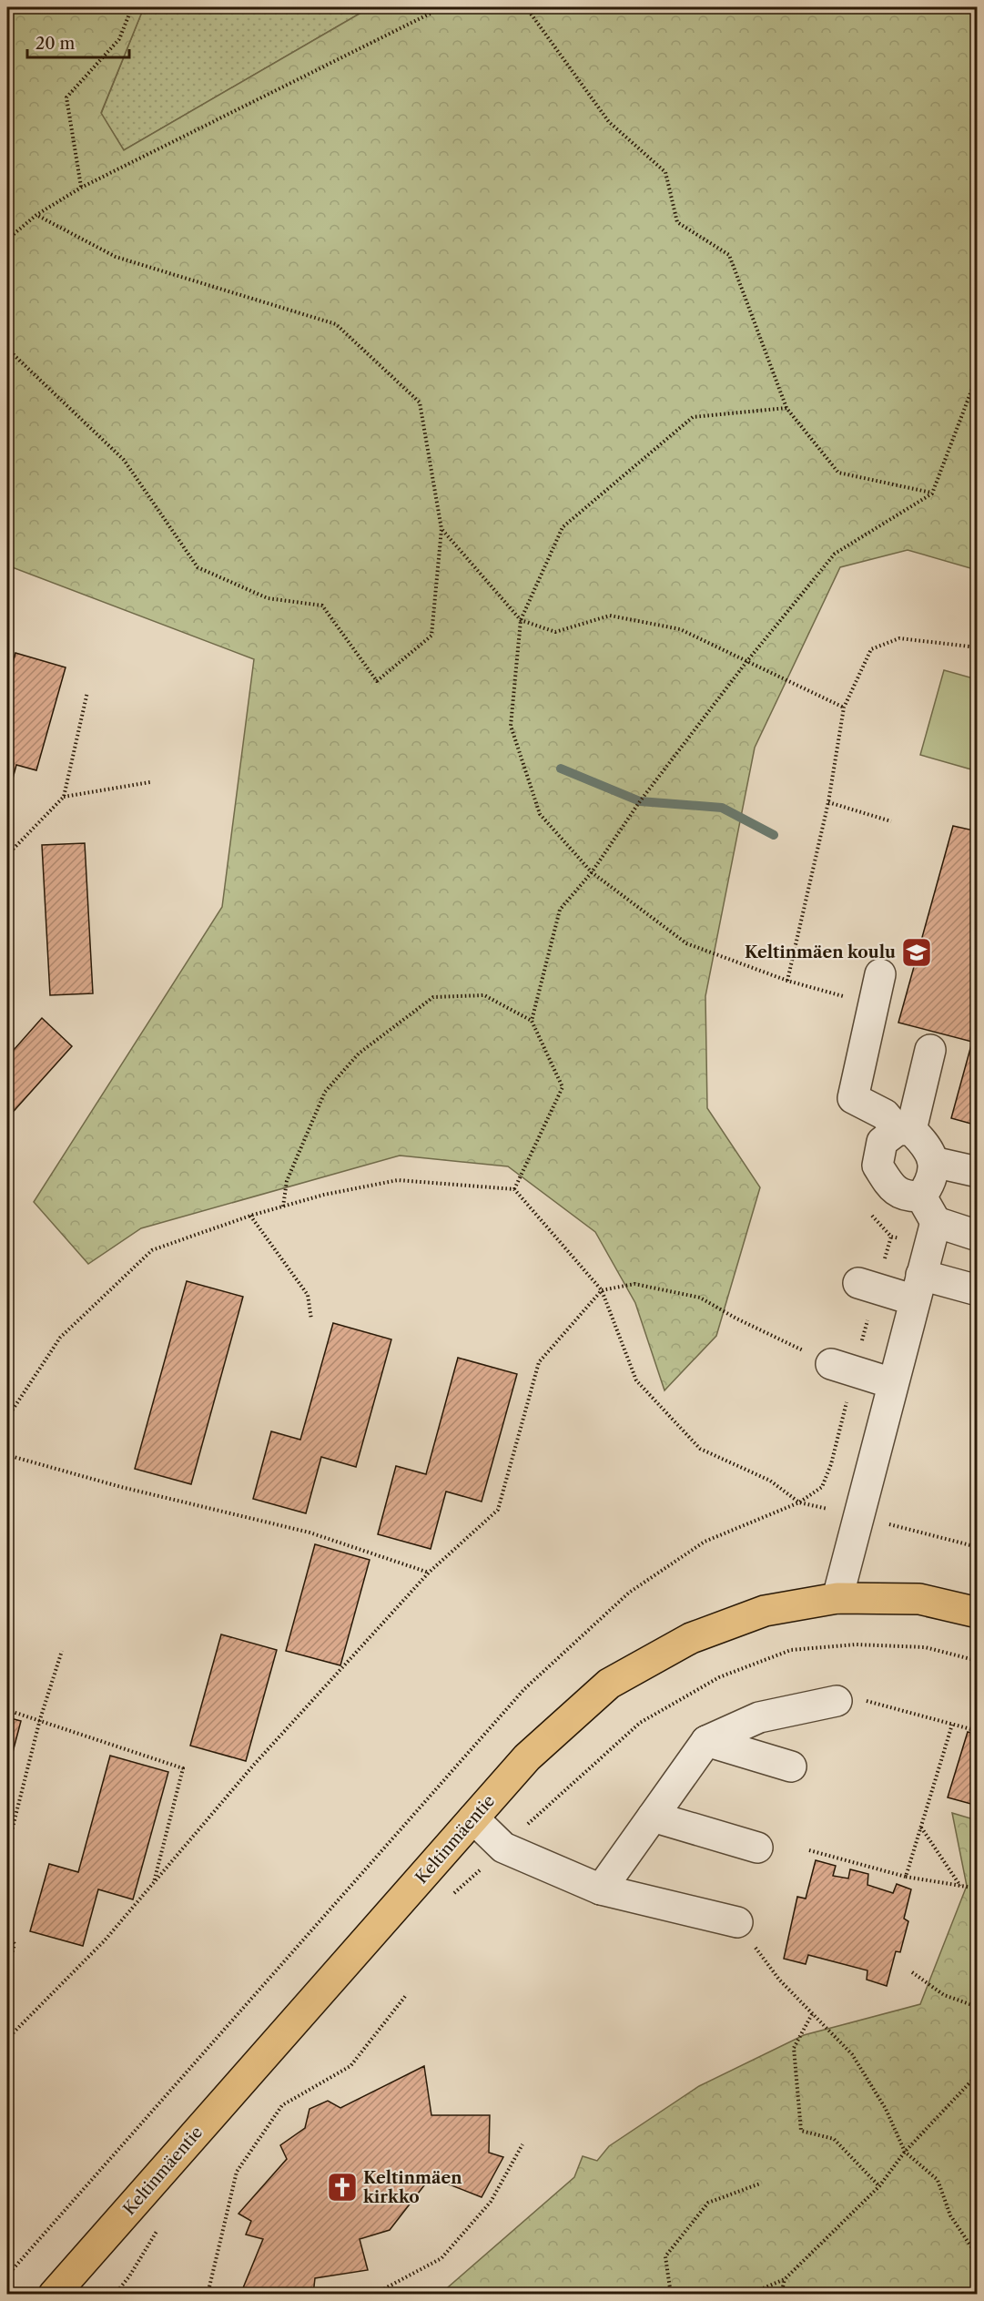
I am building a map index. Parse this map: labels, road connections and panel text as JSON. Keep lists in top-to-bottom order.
{
  "streets": {
    "main road": ["Keltinmäentie"]
  },
  "places": {
    "school or university": ["Keltinmäen koulu"],
    "church": ["Keltinmäen kirkko"]
  },
  "scale_bar": "20 m"
}
